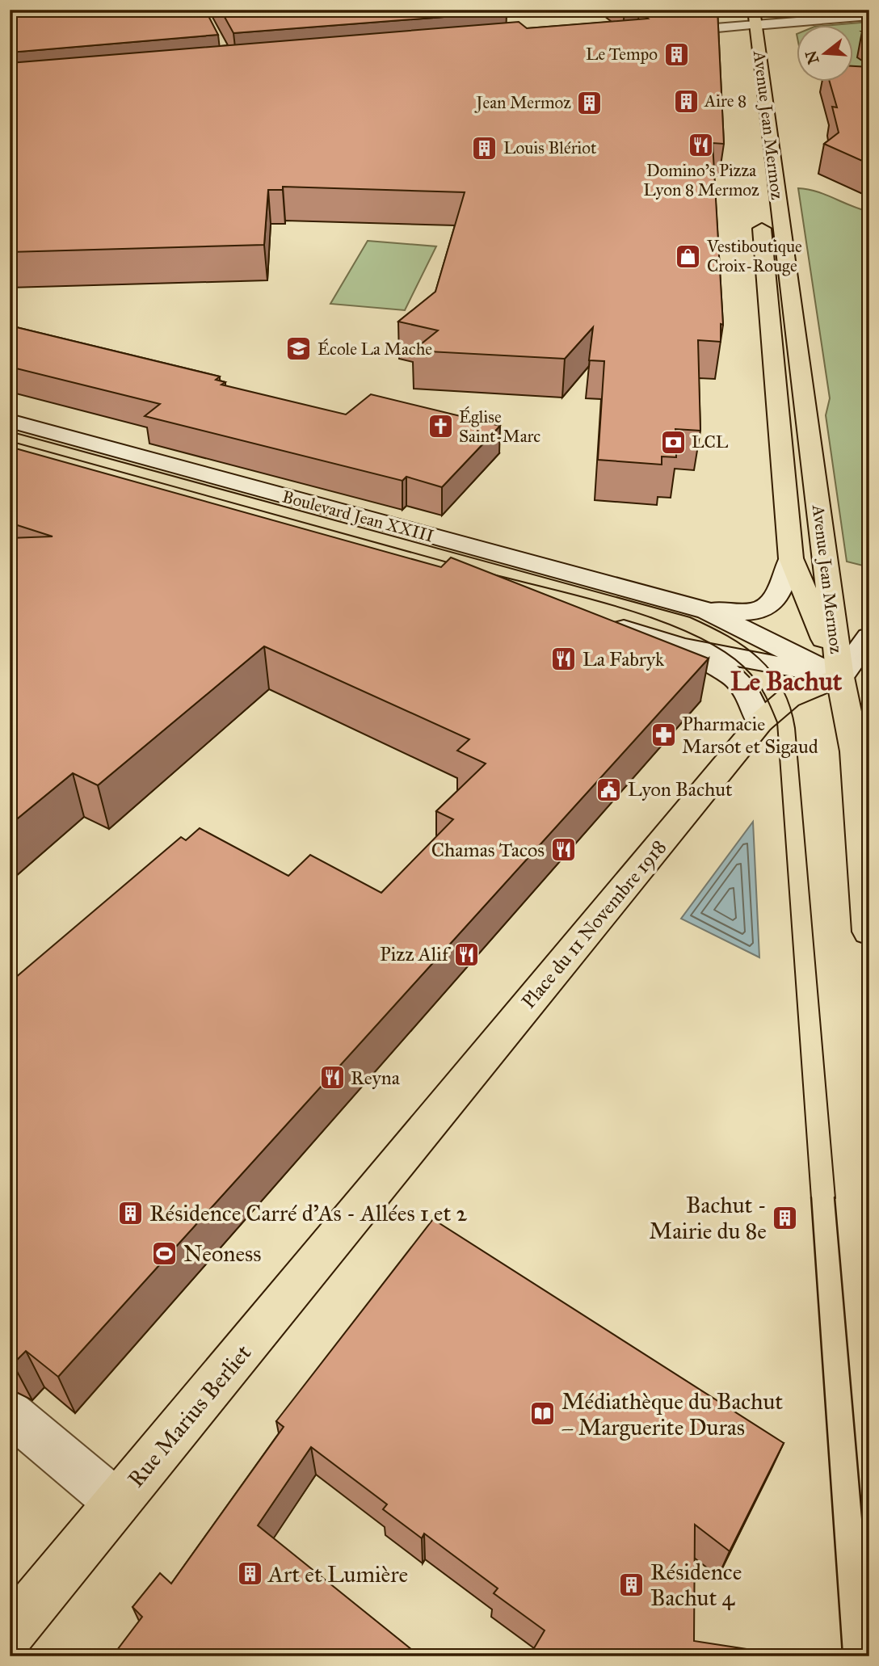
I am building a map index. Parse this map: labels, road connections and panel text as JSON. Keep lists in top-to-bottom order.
{
  "streets": {
    "main road": [
      "Avenue Jean Mermoz",
      "Boulevard Jean XXIII",
      "Place du 11 Novembre 1918",
      "Rue Marius Berliet"
    ]
  },
  "crossings": [
    ["Avenue Jean Mermoz", "Boulevard Jean XXIII"],
    ["Avenue Jean Mermoz", "Place du 11 Novembre 1918"],
    ["Boulevard Jean XXIII", "Place du 11 Novembre 1918"],
    ["Place du 11 Novembre 1918", "Rue Marius Berliet"]
  ],
  "districts": ["Le Bachut"],
  "places": {
    "building": [
      "Le Tempo",
      "Aire 8",
      "Jean Mermoz",
      "Louis Blériot",
      "Résidence Carré d'As - Allées 1 et 2",
      "Bachut - Mairie du 8e",
      "Art et Lumière",
      "Résidence Bachut 4"
    ],
    "restaurant": [
      "Domino's Pizza Lyon 8 Mermoz",
      "La Fabryk",
      "Chamas Tacos",
      "Pizz Alif",
      "Reyna"
    ],
    "shop": ["Vestiboutique Croix-Rouge"],
    "school or university": ["École La Mache"],
    "church": ["Église Saint-Marc"],
    "bank": ["LCL"],
    "pharmacy": ["Pharmacie Marsot et Sigaud"],
    "public building": ["Lyon Bachut"],
    "sports": ["Neoness"],
    "library": ["Médiathèque du Bachut – Marguerite Duras"]
  },
  "north": "left"
}
